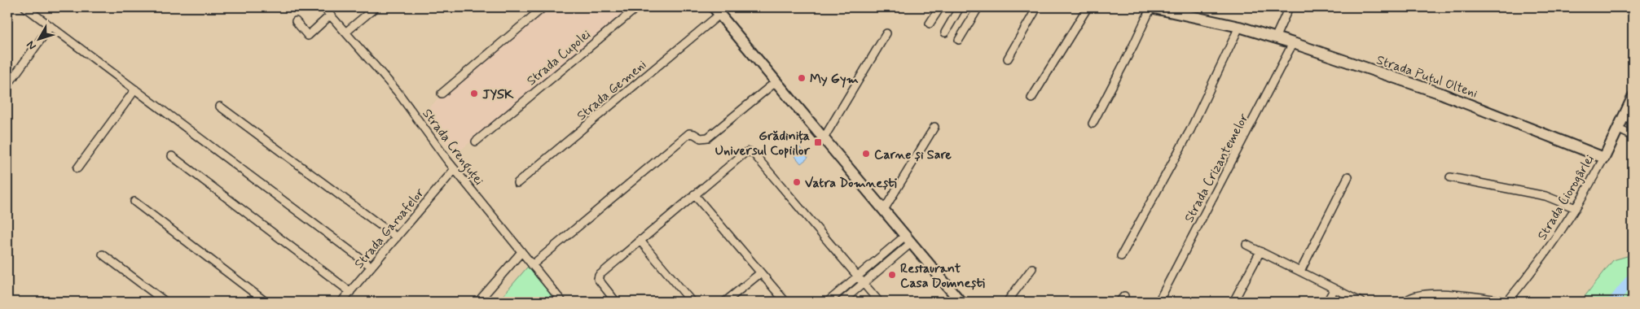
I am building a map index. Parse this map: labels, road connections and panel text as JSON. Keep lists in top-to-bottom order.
{
  "streets": {
    "street": [
      "Strada Cupolei",
      "Strada Puțul Olteni",
      "Strada Gemeni",
      "Strada Crenguței",
      "Strada Crizantemelor",
      "Strada Ciorogârlei",
      "Strada Garoafelor"
    ]
  },
  "crossings": [
    ["Strada Puțul Olteni", "Strada Crizantemelor"],
    ["Strada Puțul Olteni", "Strada Ciorogârlei"],
    ["Strada Crenguței", "Strada Garoafelor"]
  ],
  "places": {
    "other": [
      "My Gym",
      "JYSK",
      "Carne și Sare",
      "Vatra Domnești",
      "Restaurant Casa Domnești"
    ],
    "transit": ["Grădinița Universul Copiilor"]
  },
  "north": "bottom left"
}
